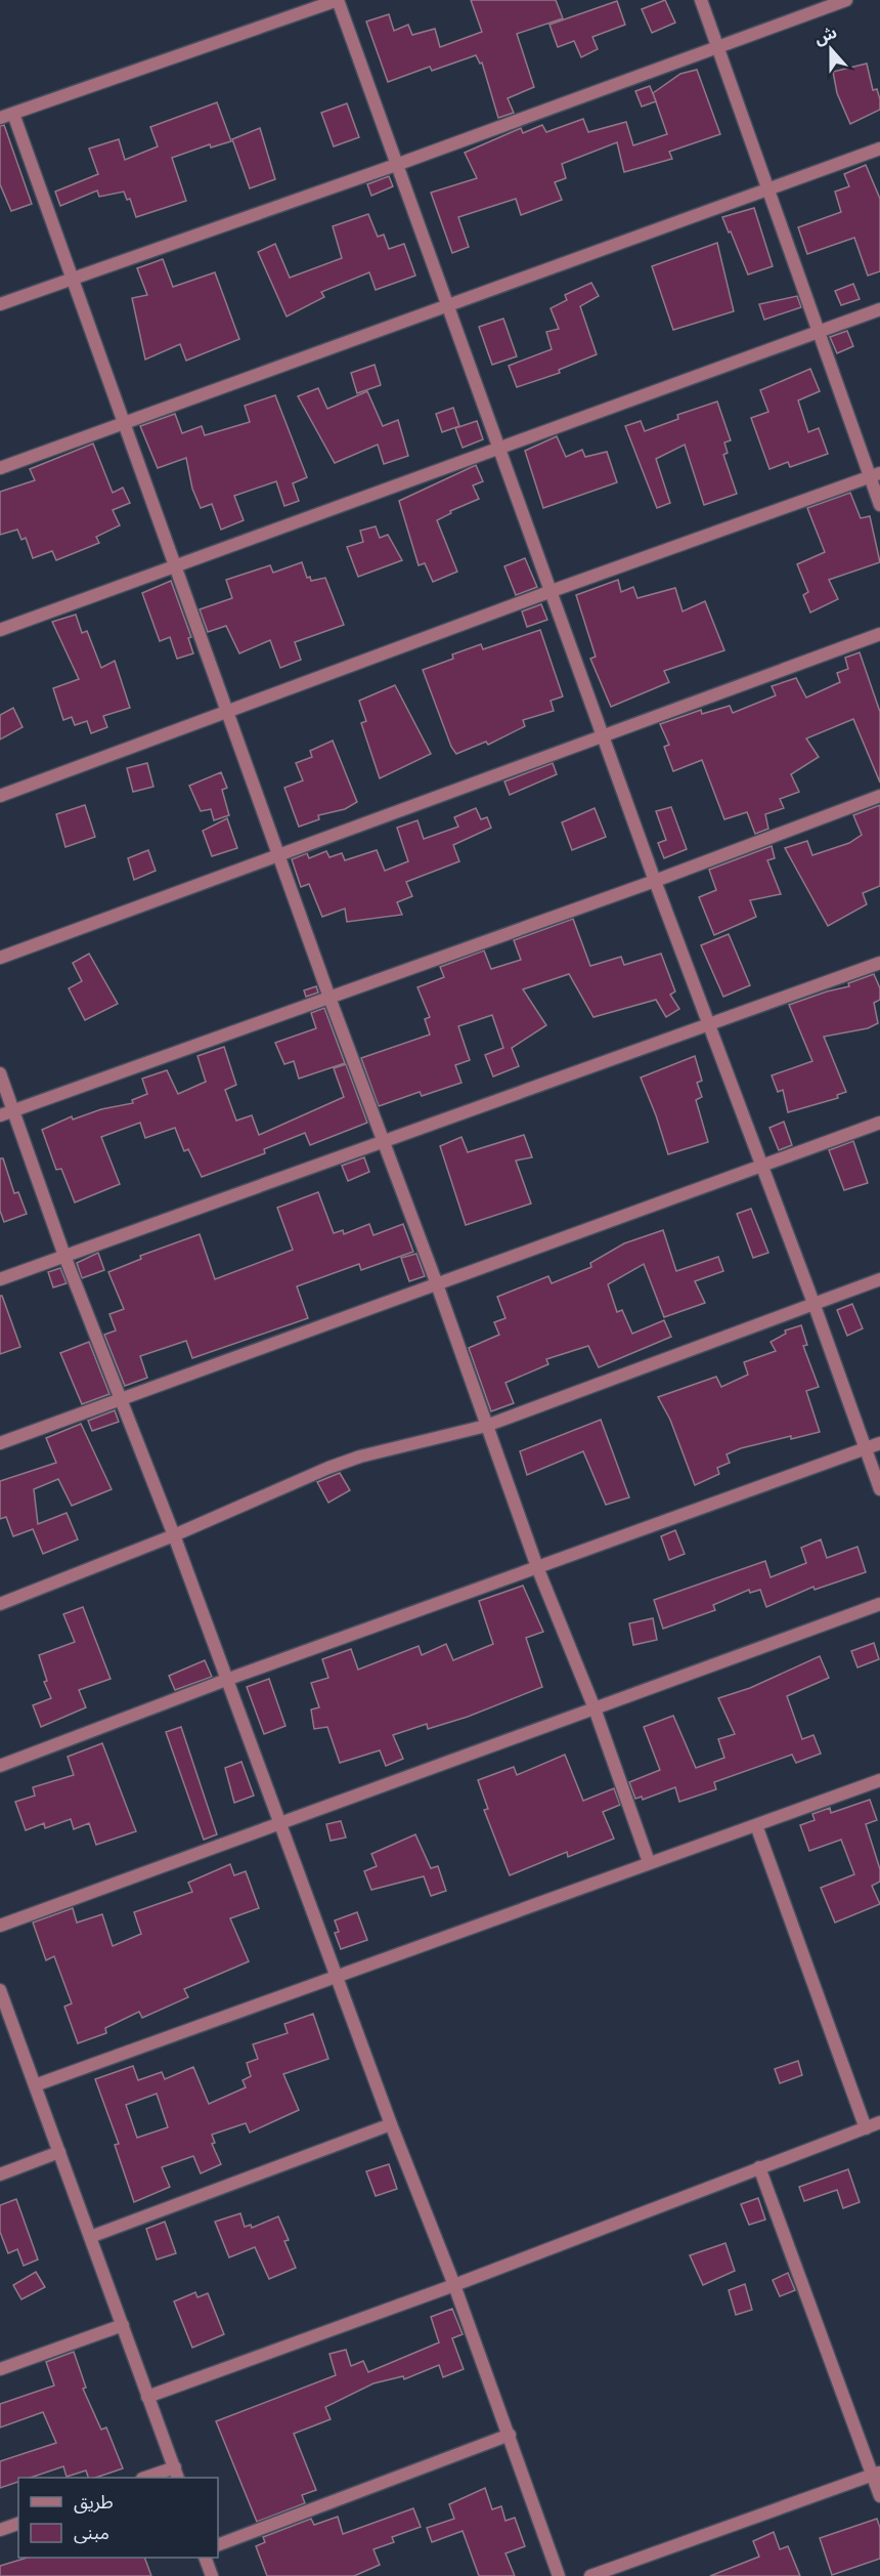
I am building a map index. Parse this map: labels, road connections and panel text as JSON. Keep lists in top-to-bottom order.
{
  "legend": ["طريق", "مبنى"],
  "north": "top"
}
